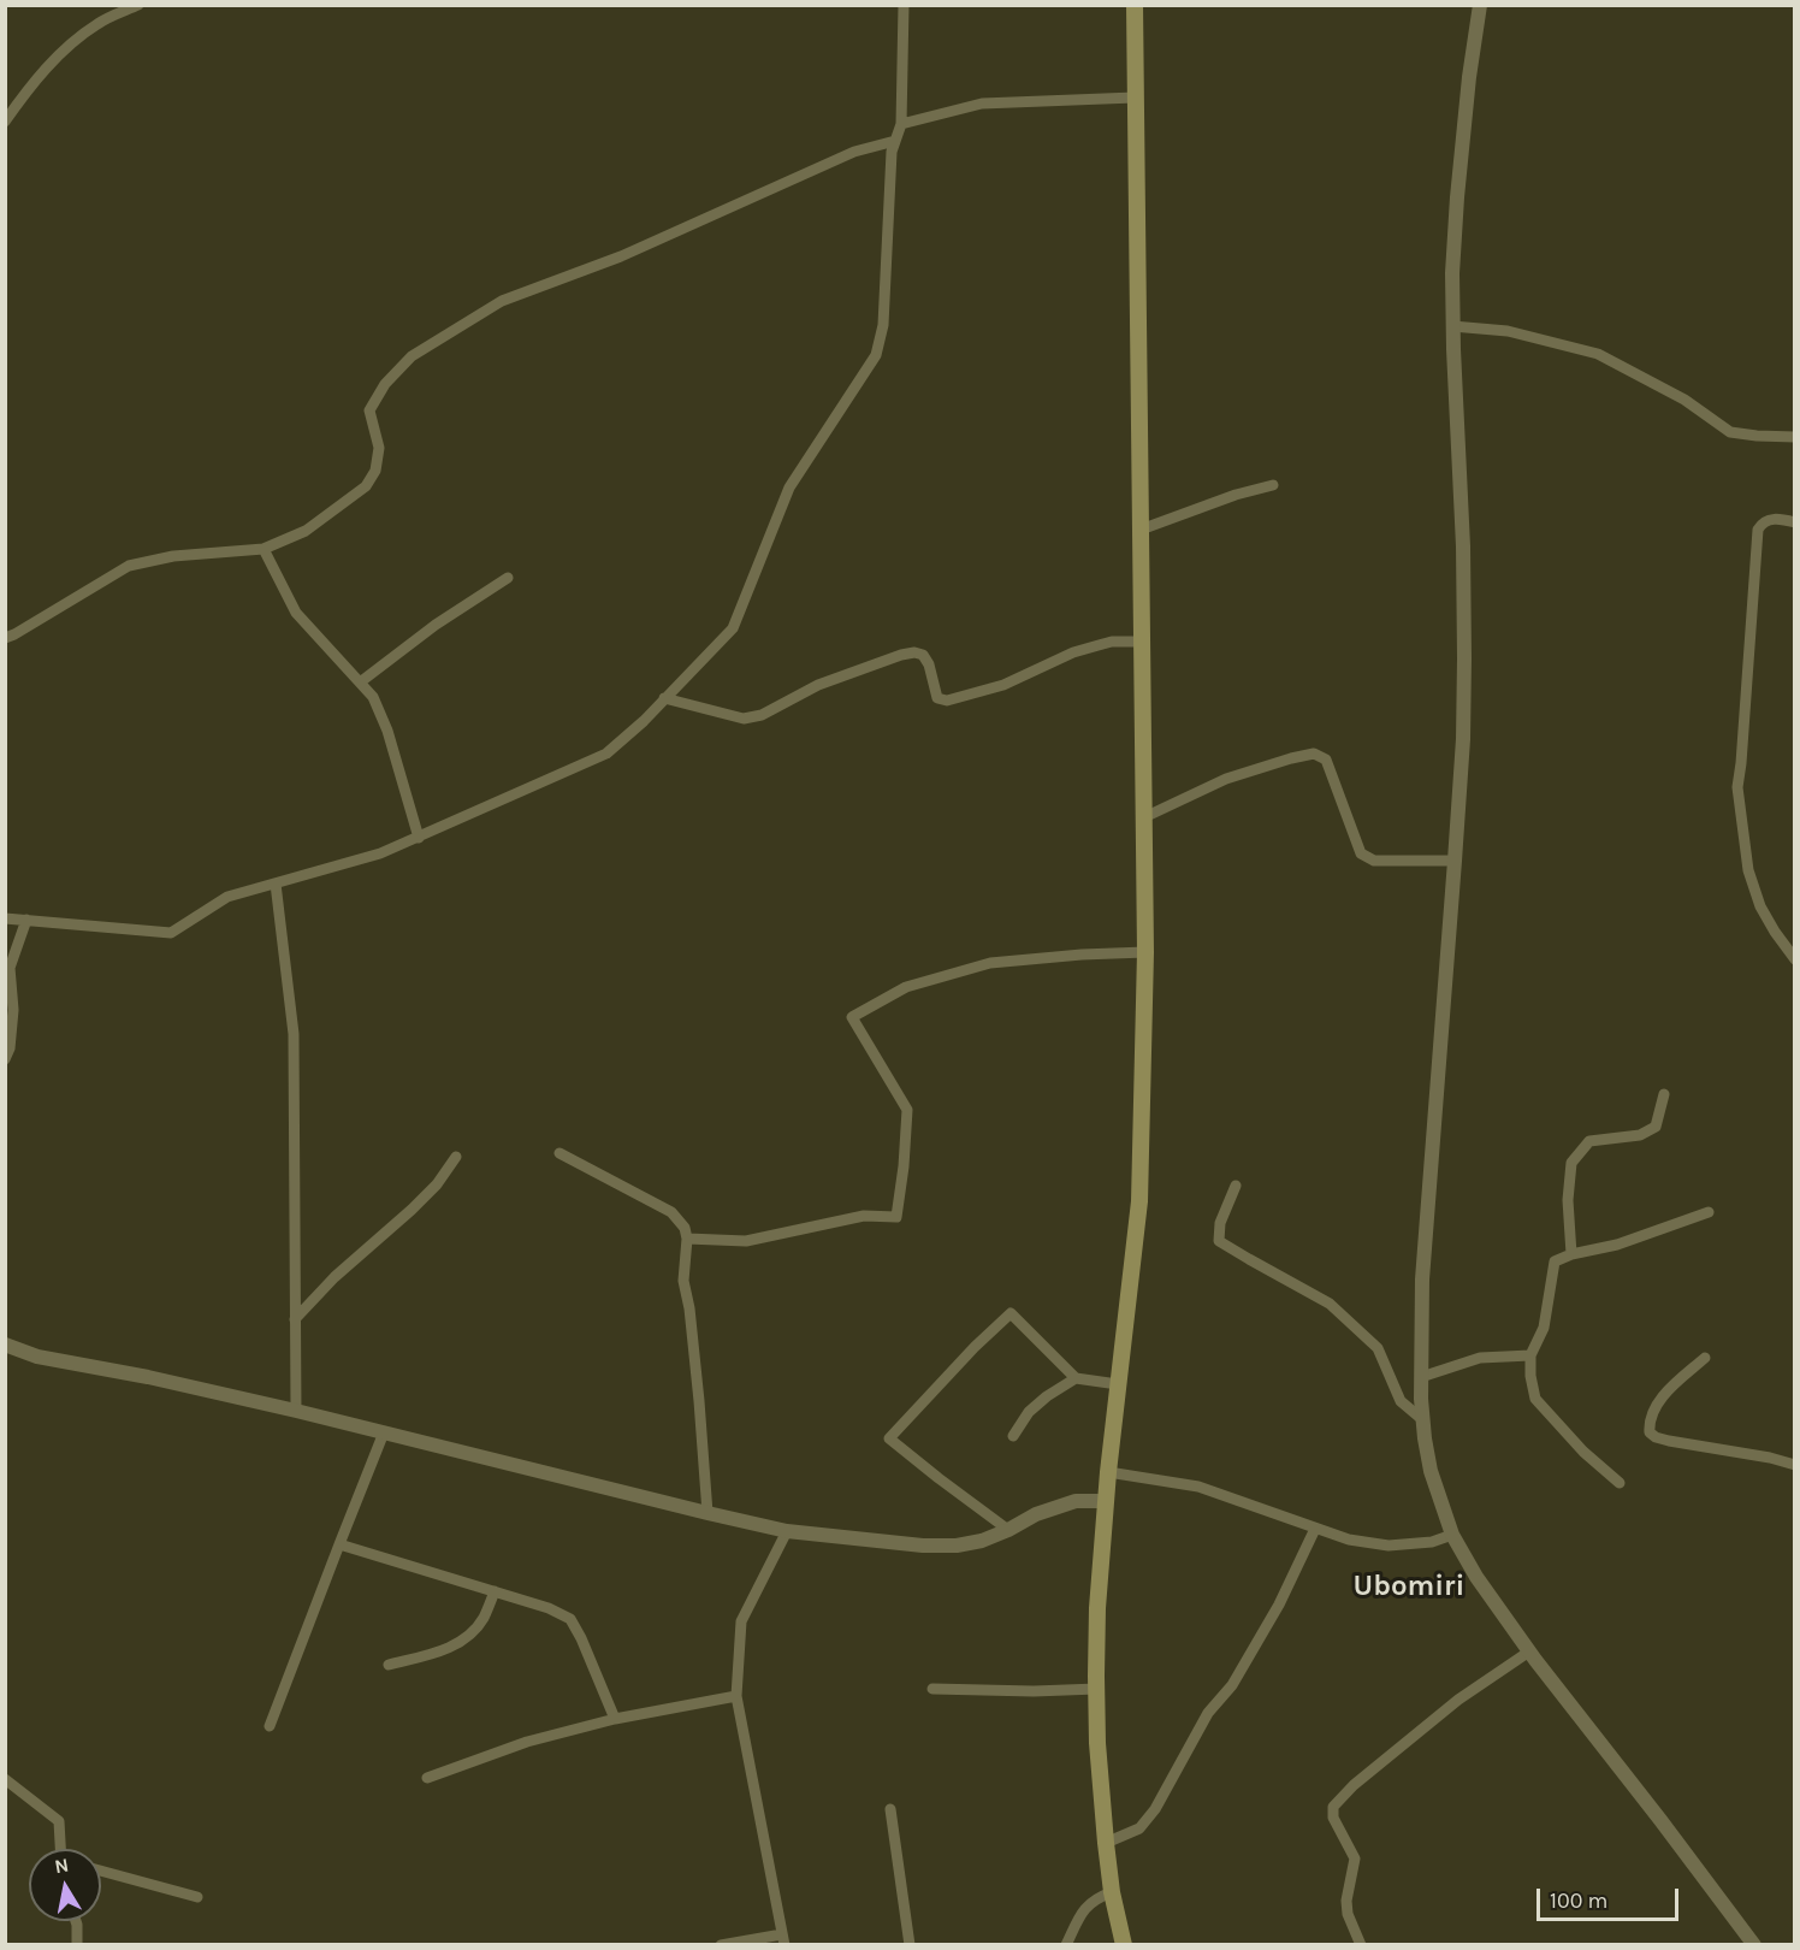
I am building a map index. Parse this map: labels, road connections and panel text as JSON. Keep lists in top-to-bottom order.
{
  "districts": ["Ubomiri"],
  "scale_bar": "100 m",
  "north": "top"
}
